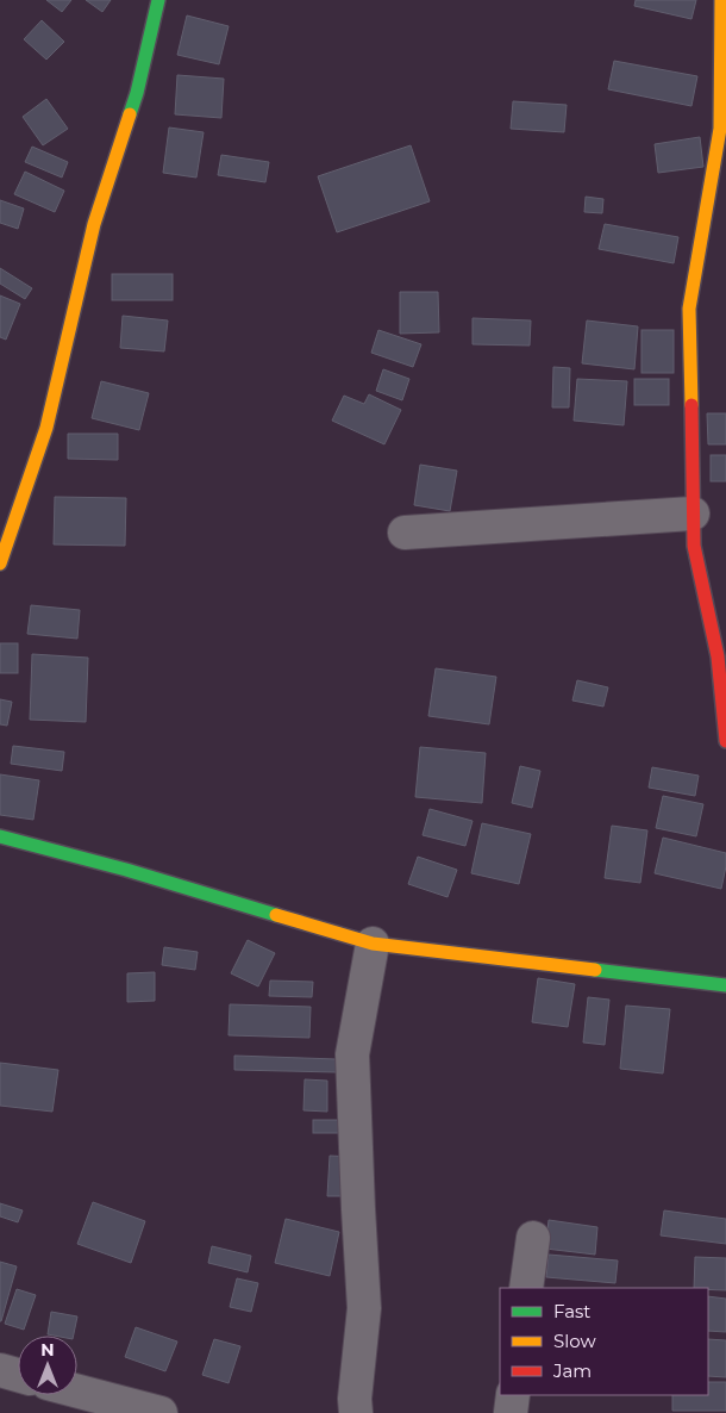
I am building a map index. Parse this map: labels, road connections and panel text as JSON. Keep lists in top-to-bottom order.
{
  "legend": ["Fast", "Slow", "Jam"],
  "north": "top"
}
